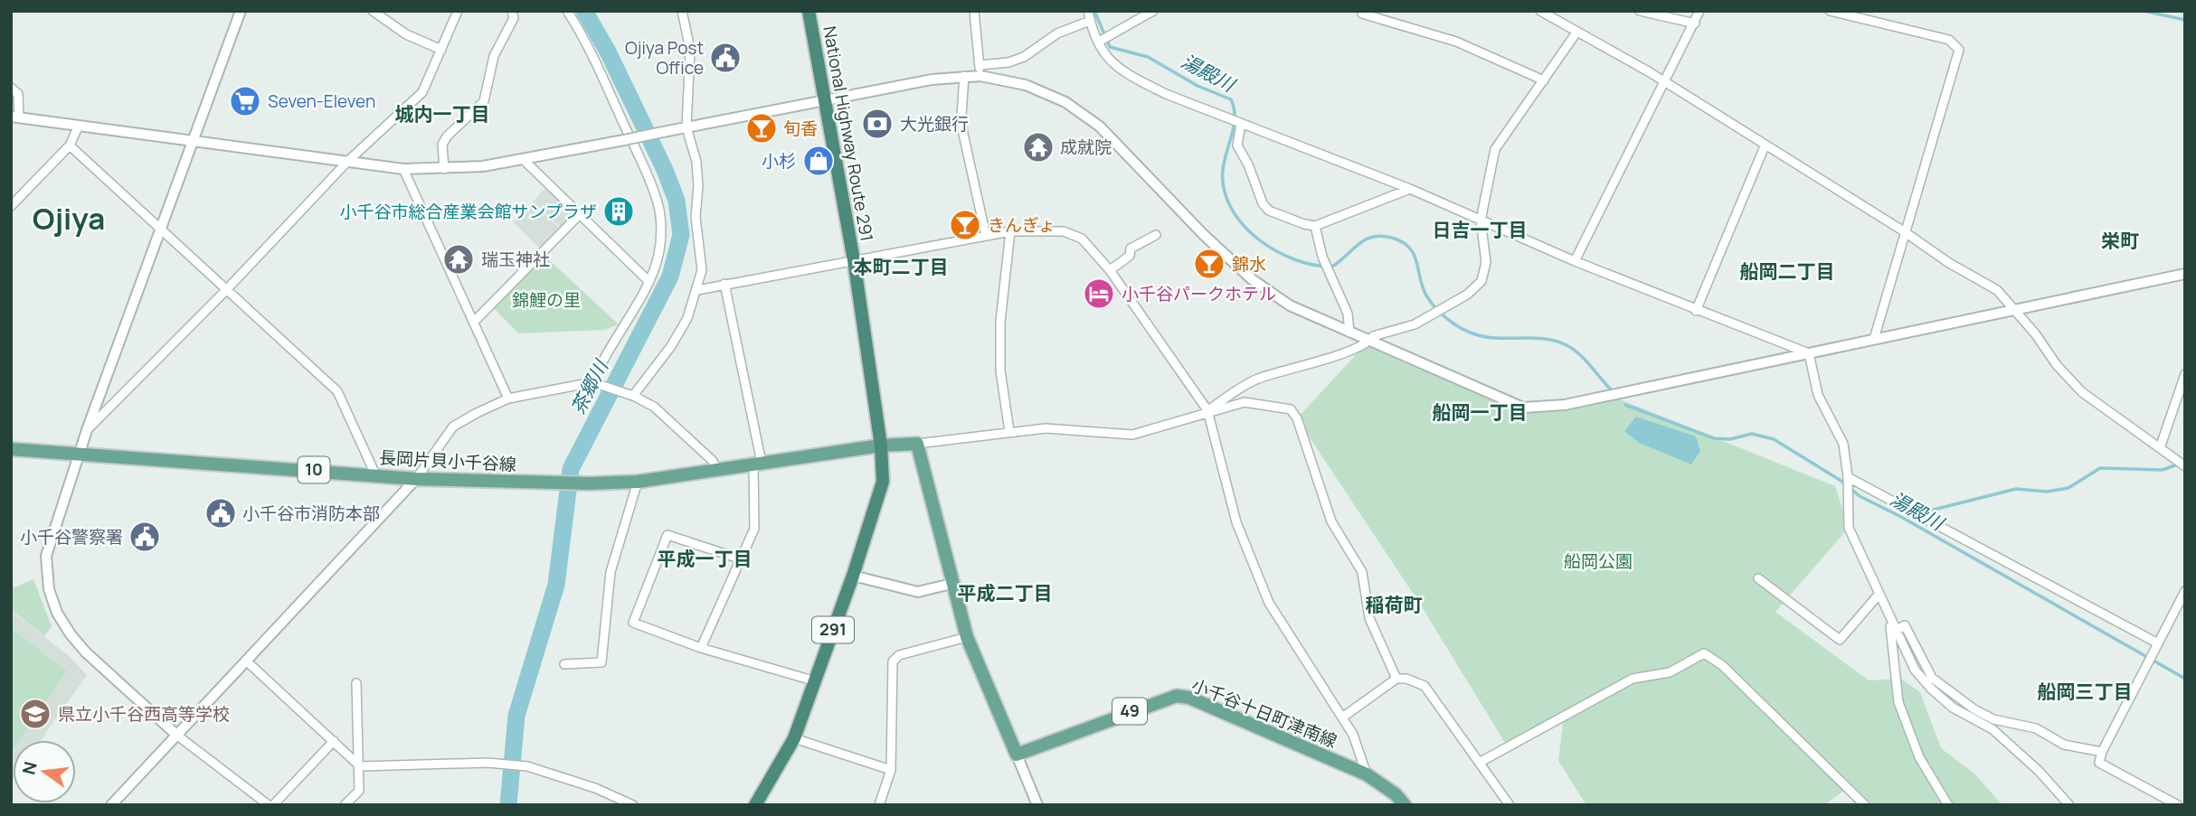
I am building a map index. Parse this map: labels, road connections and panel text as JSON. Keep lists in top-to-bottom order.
{
  "streets": {
    "highway": ["National Highway Route 291", "291"],
    "main road": [
      "長岡片貝小千谷線",
      "10",
      "49",
      "小千谷十日町津南線"
    ]
  },
  "crossings": [
    ["National Highway Route 291", "長岡片貝小千谷線"]
  ],
  "districts": [
    "城内一丁目",
    "Ojiya",
    "日吉一丁目",
    "栄町",
    "本町二丁目",
    "船岡二丁目",
    "船岡一丁目",
    "平成一丁目",
    "平成二丁目",
    "稲荷町",
    "船岡三丁目"
  ],
  "water": ["湯殿川", "茶郷川"],
  "parks": ["錦鯉の里", "船岡公園"],
  "places": {
    "public building": ["Ojiya Post Office", "小千谷市消防本部", "小千谷警察署"],
    "supermarket": ["Seven-Eleven"],
    "bank": ["大光銀行"],
    "bar": ["旬香", "きんぎょ", "錦水"],
    "temple": ["成就院", "瑞玉神社"],
    "shop": ["小杉"],
    "building": ["小千谷市総合産業会館サンプラザ"],
    "hotel": ["小千谷パークホテル"],
    "school or university": ["県立小千谷西高等学校"]
  },
  "north": "left"
}
